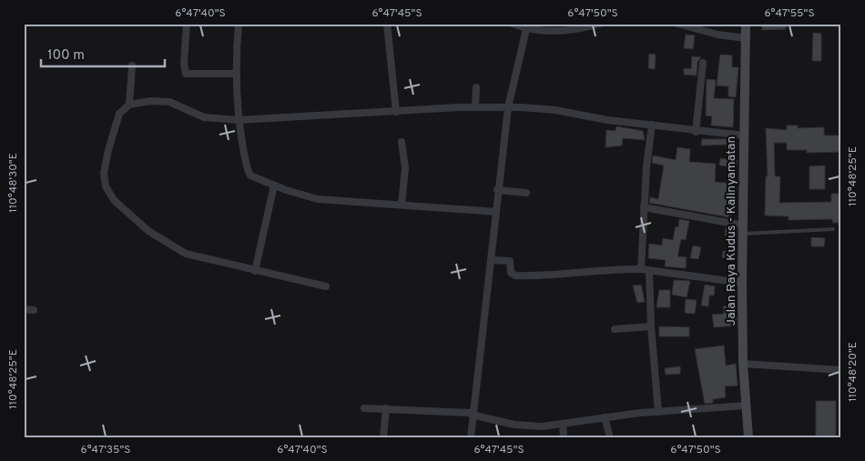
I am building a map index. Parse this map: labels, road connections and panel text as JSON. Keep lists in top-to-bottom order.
{
  "streets": {
    "main road": ["Jalan Raya Kudus - Kalinyamatan"]
  },
  "scale_bar": "100 m",
  "coordinates": [
    "6°47'40\"S",
    "6°47'45\"S",
    "6°47'50\"S",
    "6°47'55\"S",
    "110°48'25\"E",
    "110°48'30\"E",
    "110°48'20\"E",
    "6°47'35\"S"
  ]
}
